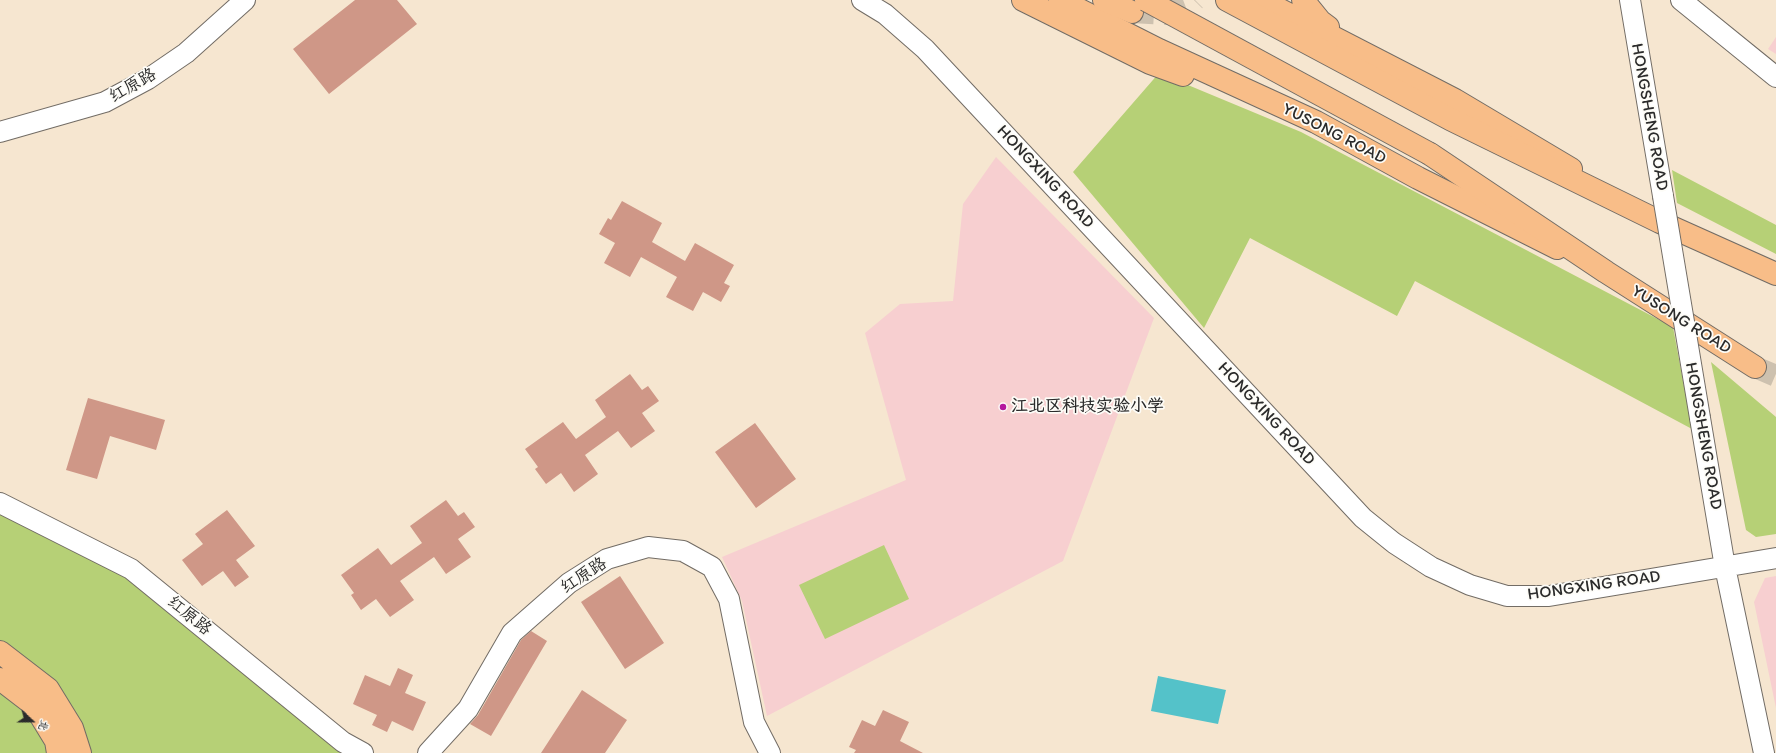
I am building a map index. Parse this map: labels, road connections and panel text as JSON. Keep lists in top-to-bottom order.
{
  "streets": {
    "main road": ["YUSONG ROAD"],
    "street": ["红原路", "HONGSHENG ROAD", "HONGXING ROAD"]
  },
  "crossings": [
    ["HONGSHENG ROAD", "HONGXING ROAD"]
  ],
  "places": ["江北区科技实验小学"],
  "north": "right"
}
